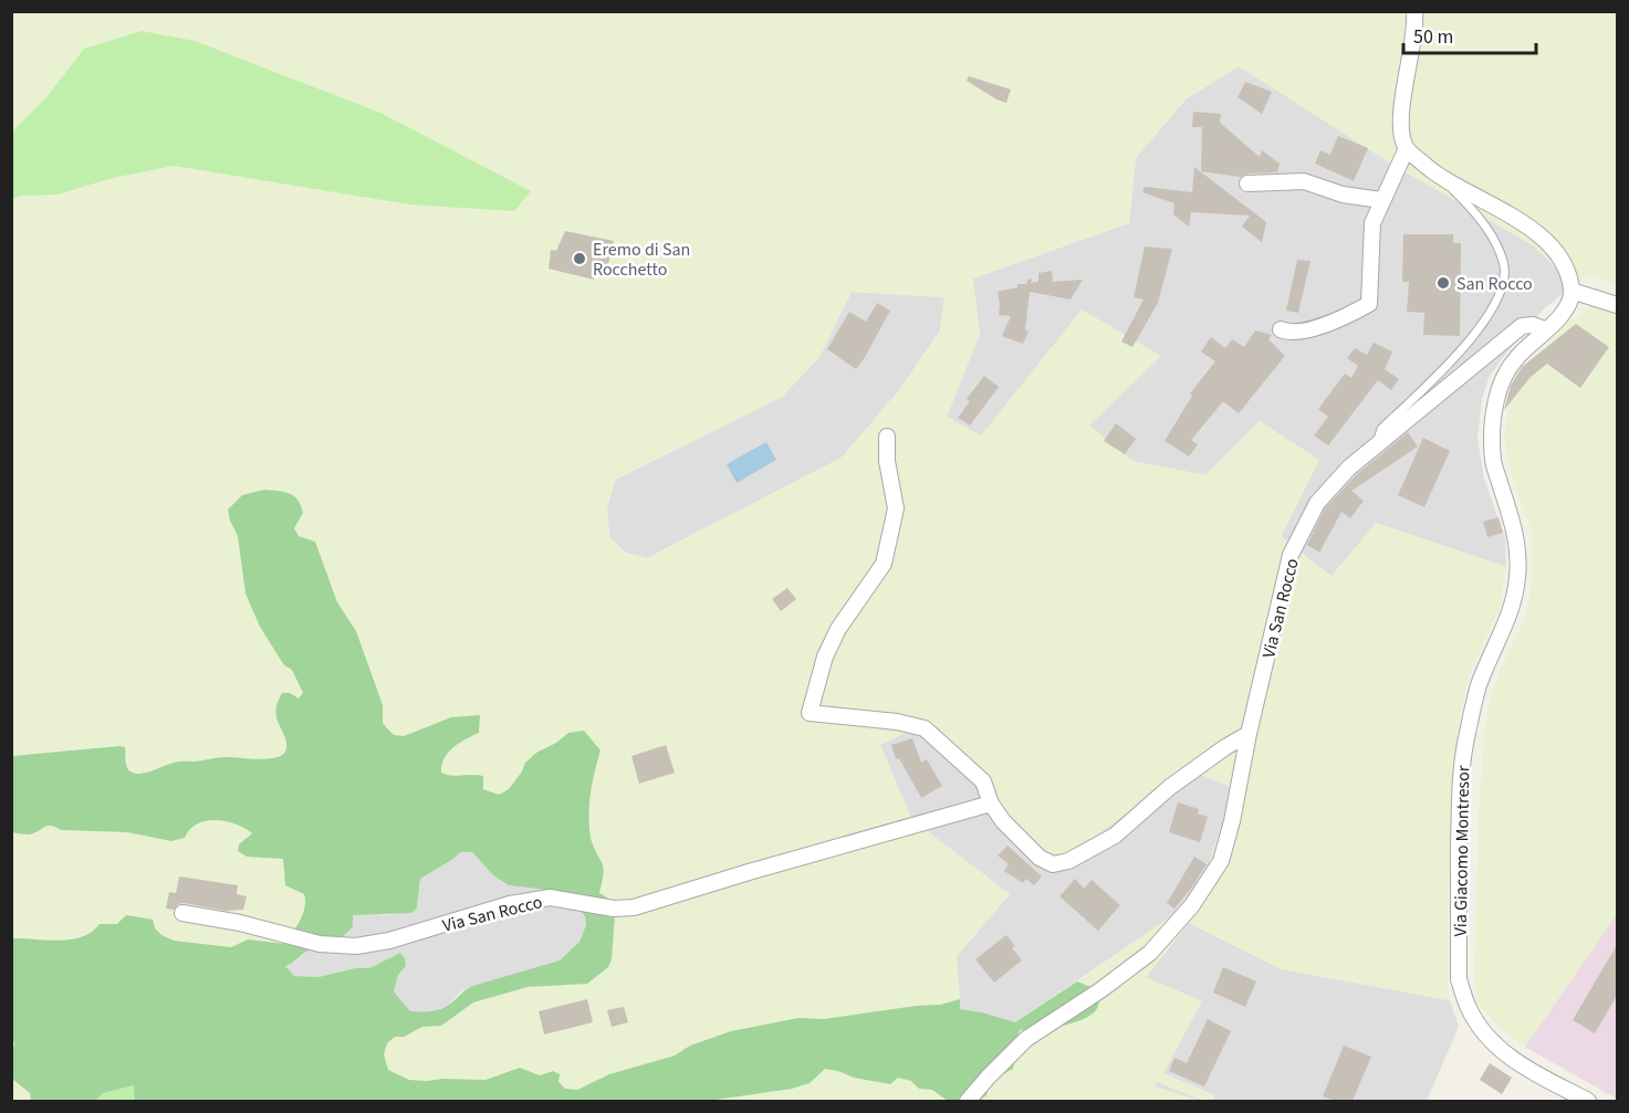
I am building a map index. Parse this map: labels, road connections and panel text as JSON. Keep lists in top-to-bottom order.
{
  "streets": {
    "street": ["Via San Rocco", "Via Giacomo Montresor"]
  },
  "crossings": [
    ["Via San Rocco", "Via Giacomo Montresor"]
  ],
  "places": ["Eremo di San Rocchetto", "San Rocco"],
  "scale_bar": "50 m"
}
